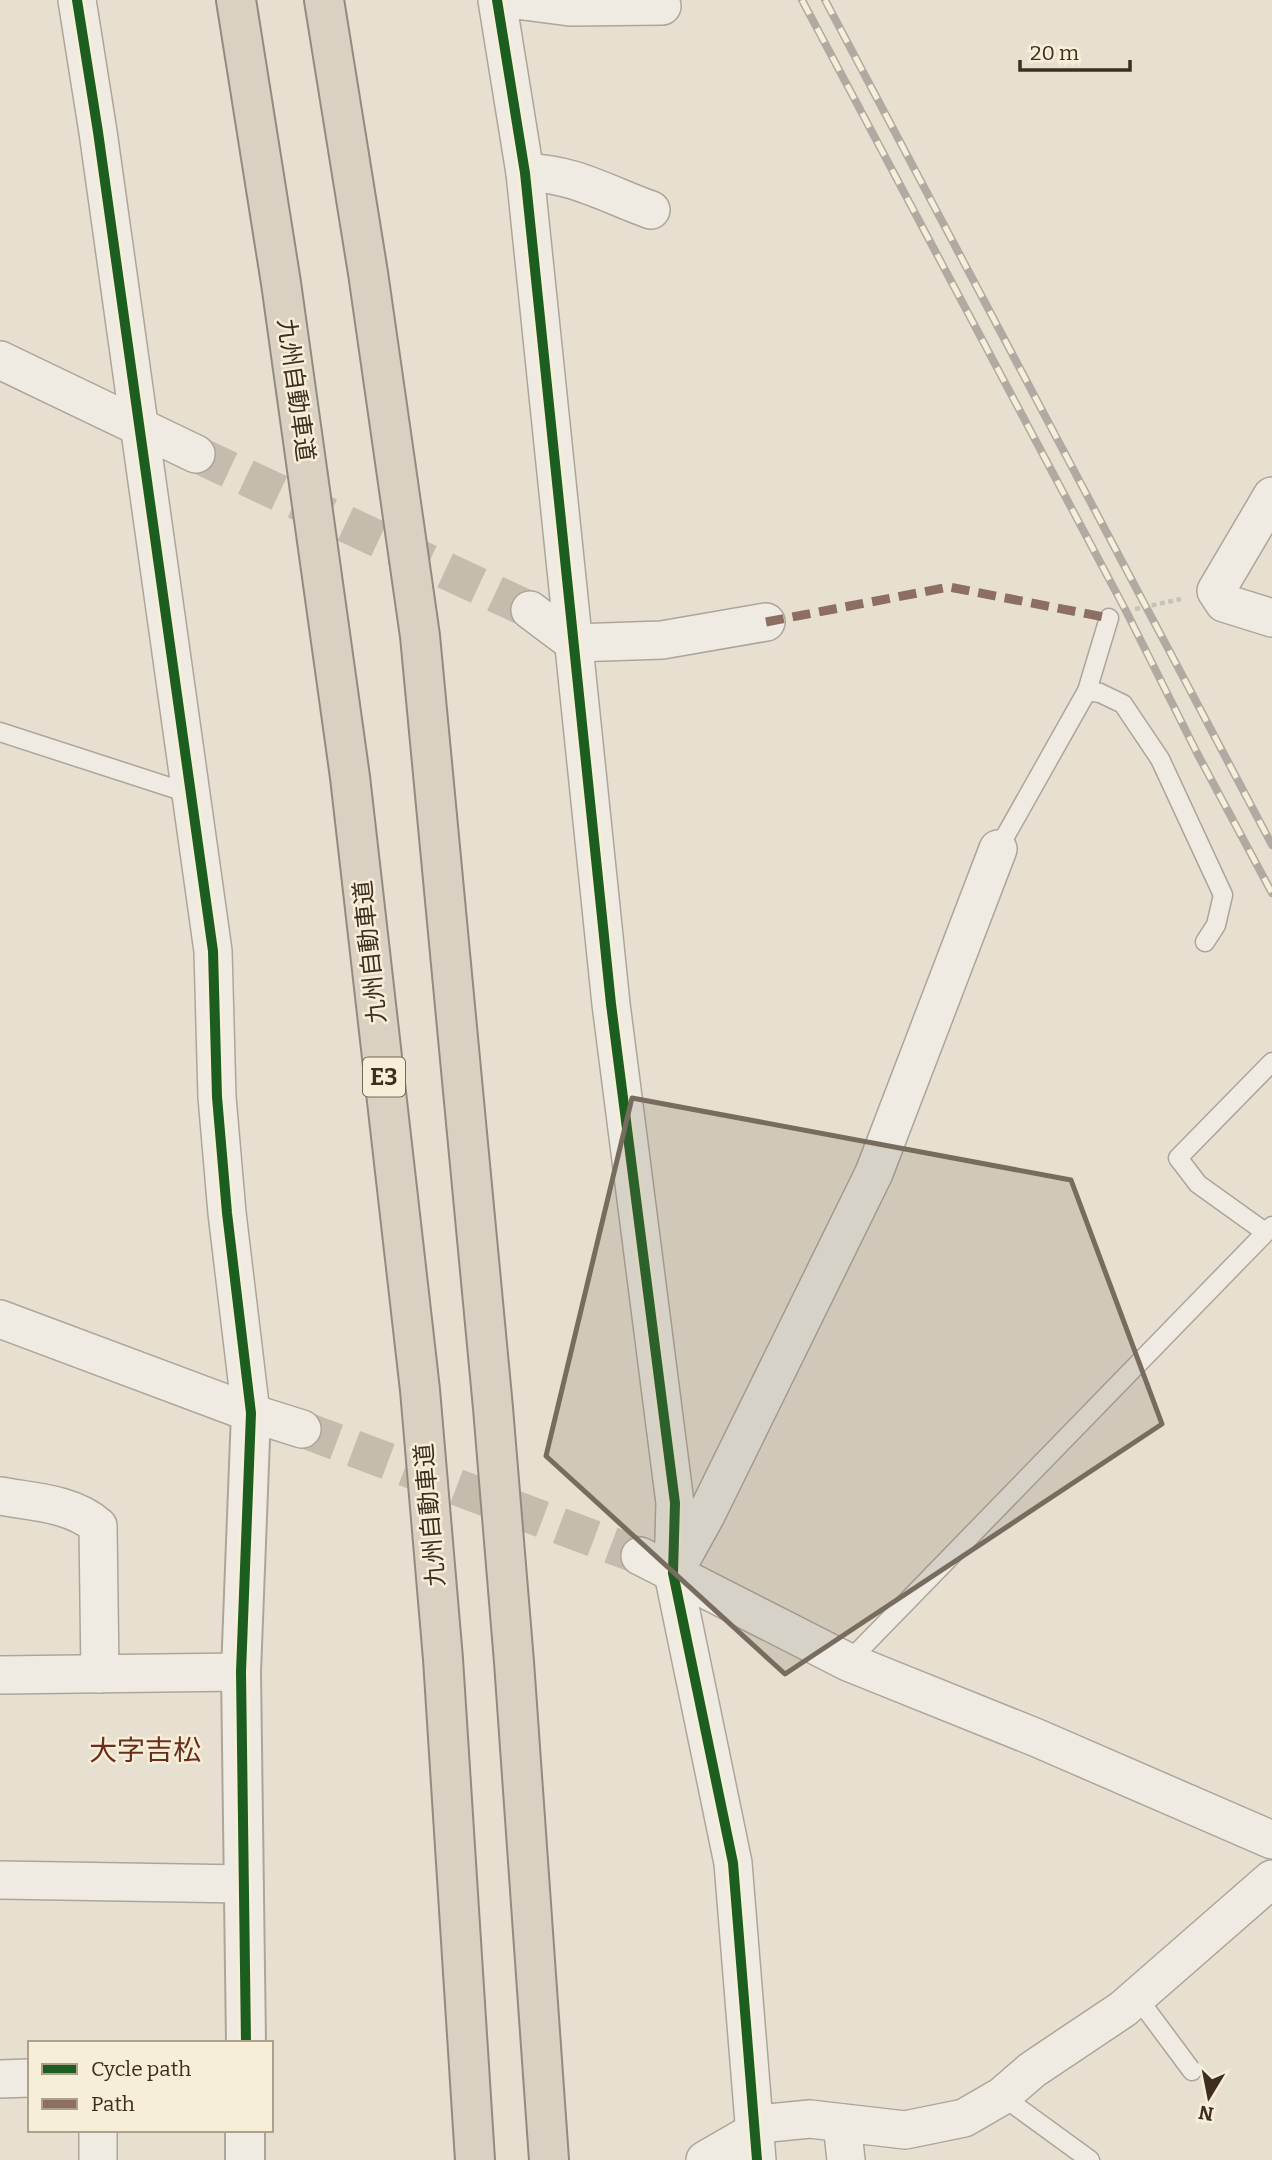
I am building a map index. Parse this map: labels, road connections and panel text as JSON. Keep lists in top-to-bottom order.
{
  "streets": {
    "highway": ["九州自動車道", "E3"]
  },
  "districts": ["大字吉松"],
  "legend": ["Cycle path", "Path"],
  "scale_bar": "20 m",
  "north": "bottom"
}
